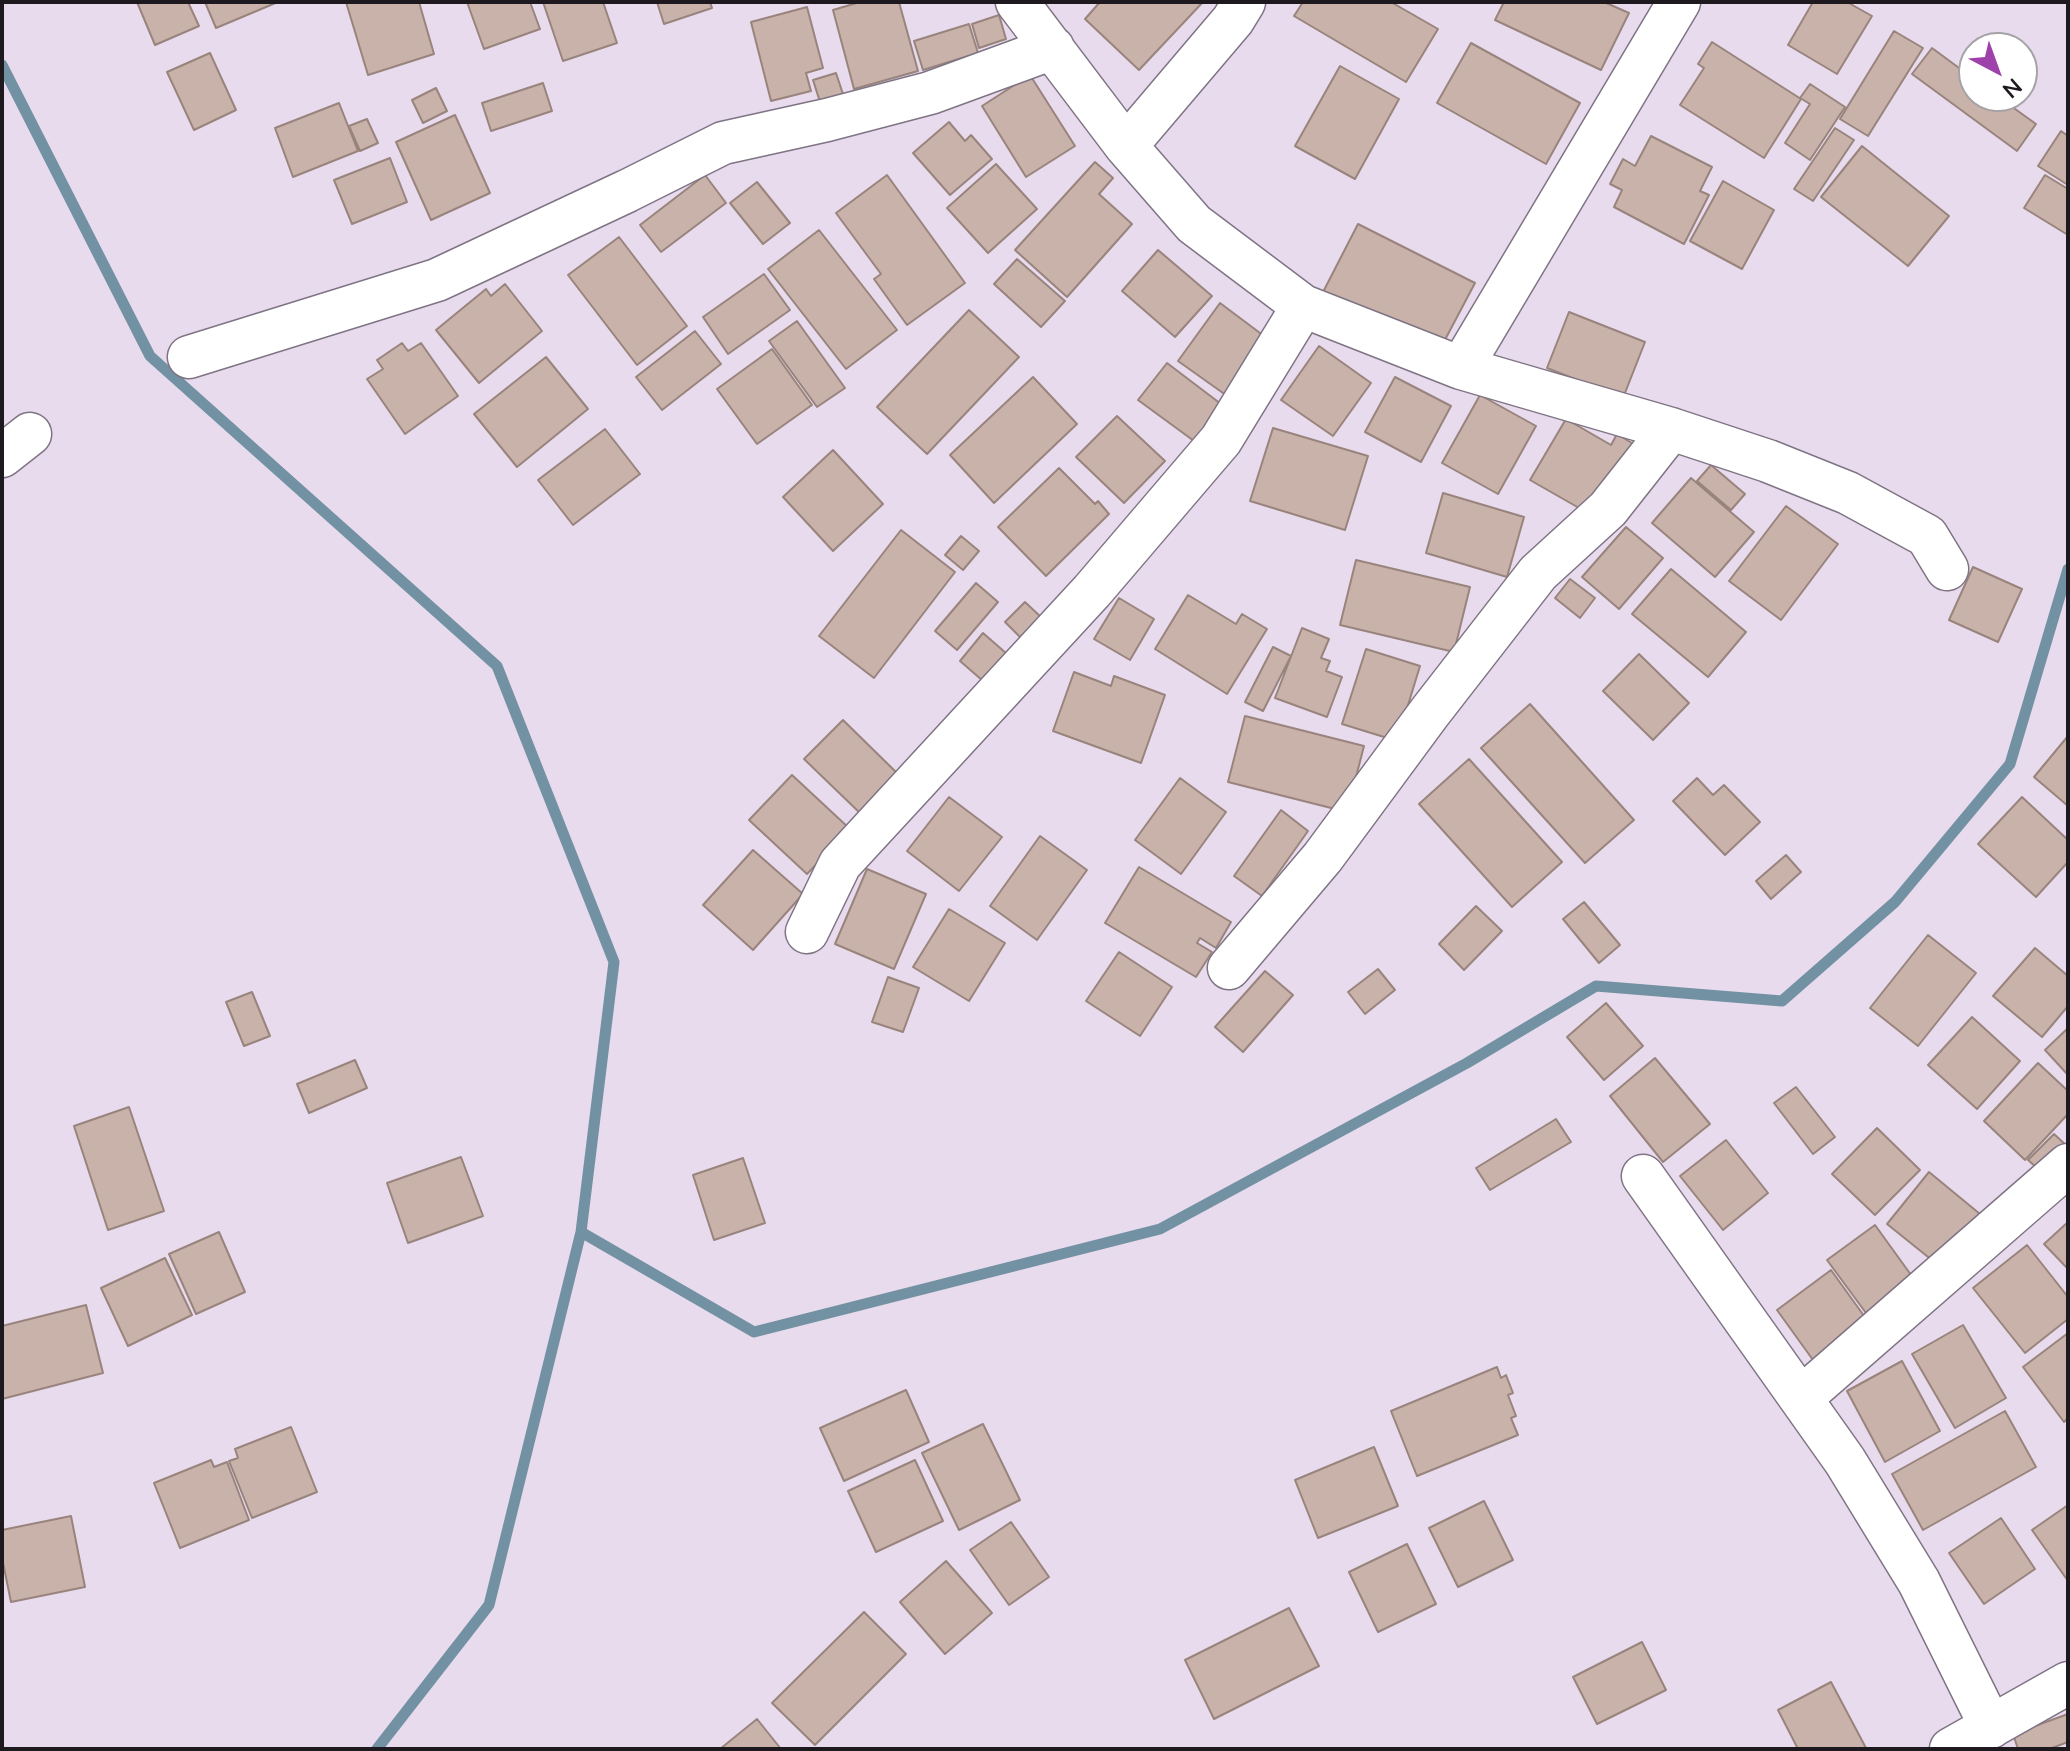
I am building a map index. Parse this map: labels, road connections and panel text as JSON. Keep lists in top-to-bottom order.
{
  "north": "bottom right"
}
